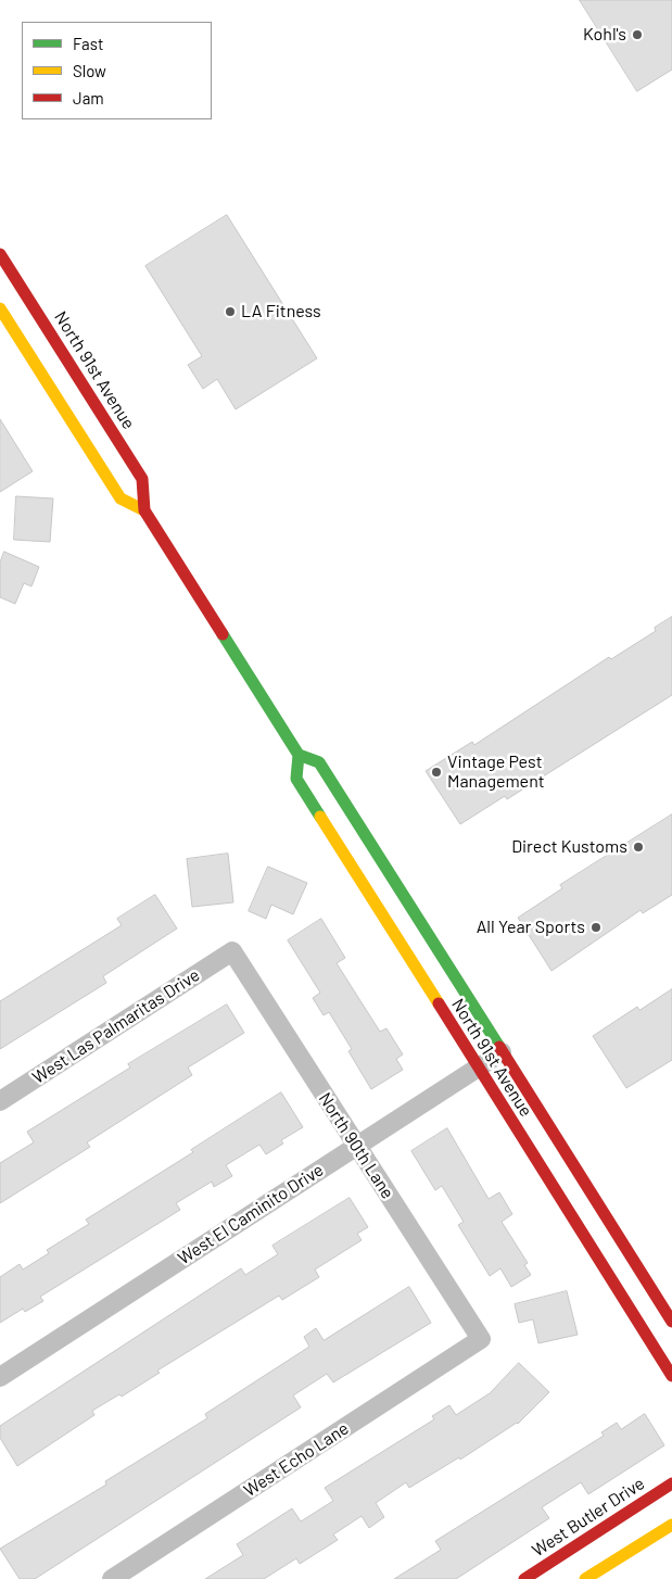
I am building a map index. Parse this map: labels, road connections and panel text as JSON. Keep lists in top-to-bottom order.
{
  "streets": {
    "main road": ["North 91st Avenue", "West Butler Drive"],
    "street": [
      "West Las Palmaritas Drive",
      "North 90th Lane",
      "West El Caminito Drive",
      "West Echo Lane"
    ]
  },
  "crossings": [
    ["North 91st Avenue", "West El Caminito Drive"],
    ["West Las Palmaritas Drive", "North 90th Lane"],
    ["North 90th Lane", "West El Caminito Drive"],
    ["North 90th Lane", "West Echo Lane"]
  ],
  "places": [
    "Kohl's",
    "LA Fitness",
    "Vintage Pest Management",
    "Direct Kustoms",
    "All Year Sports"
  ],
  "legend": ["Fast", "Slow", "Jam"]
}
